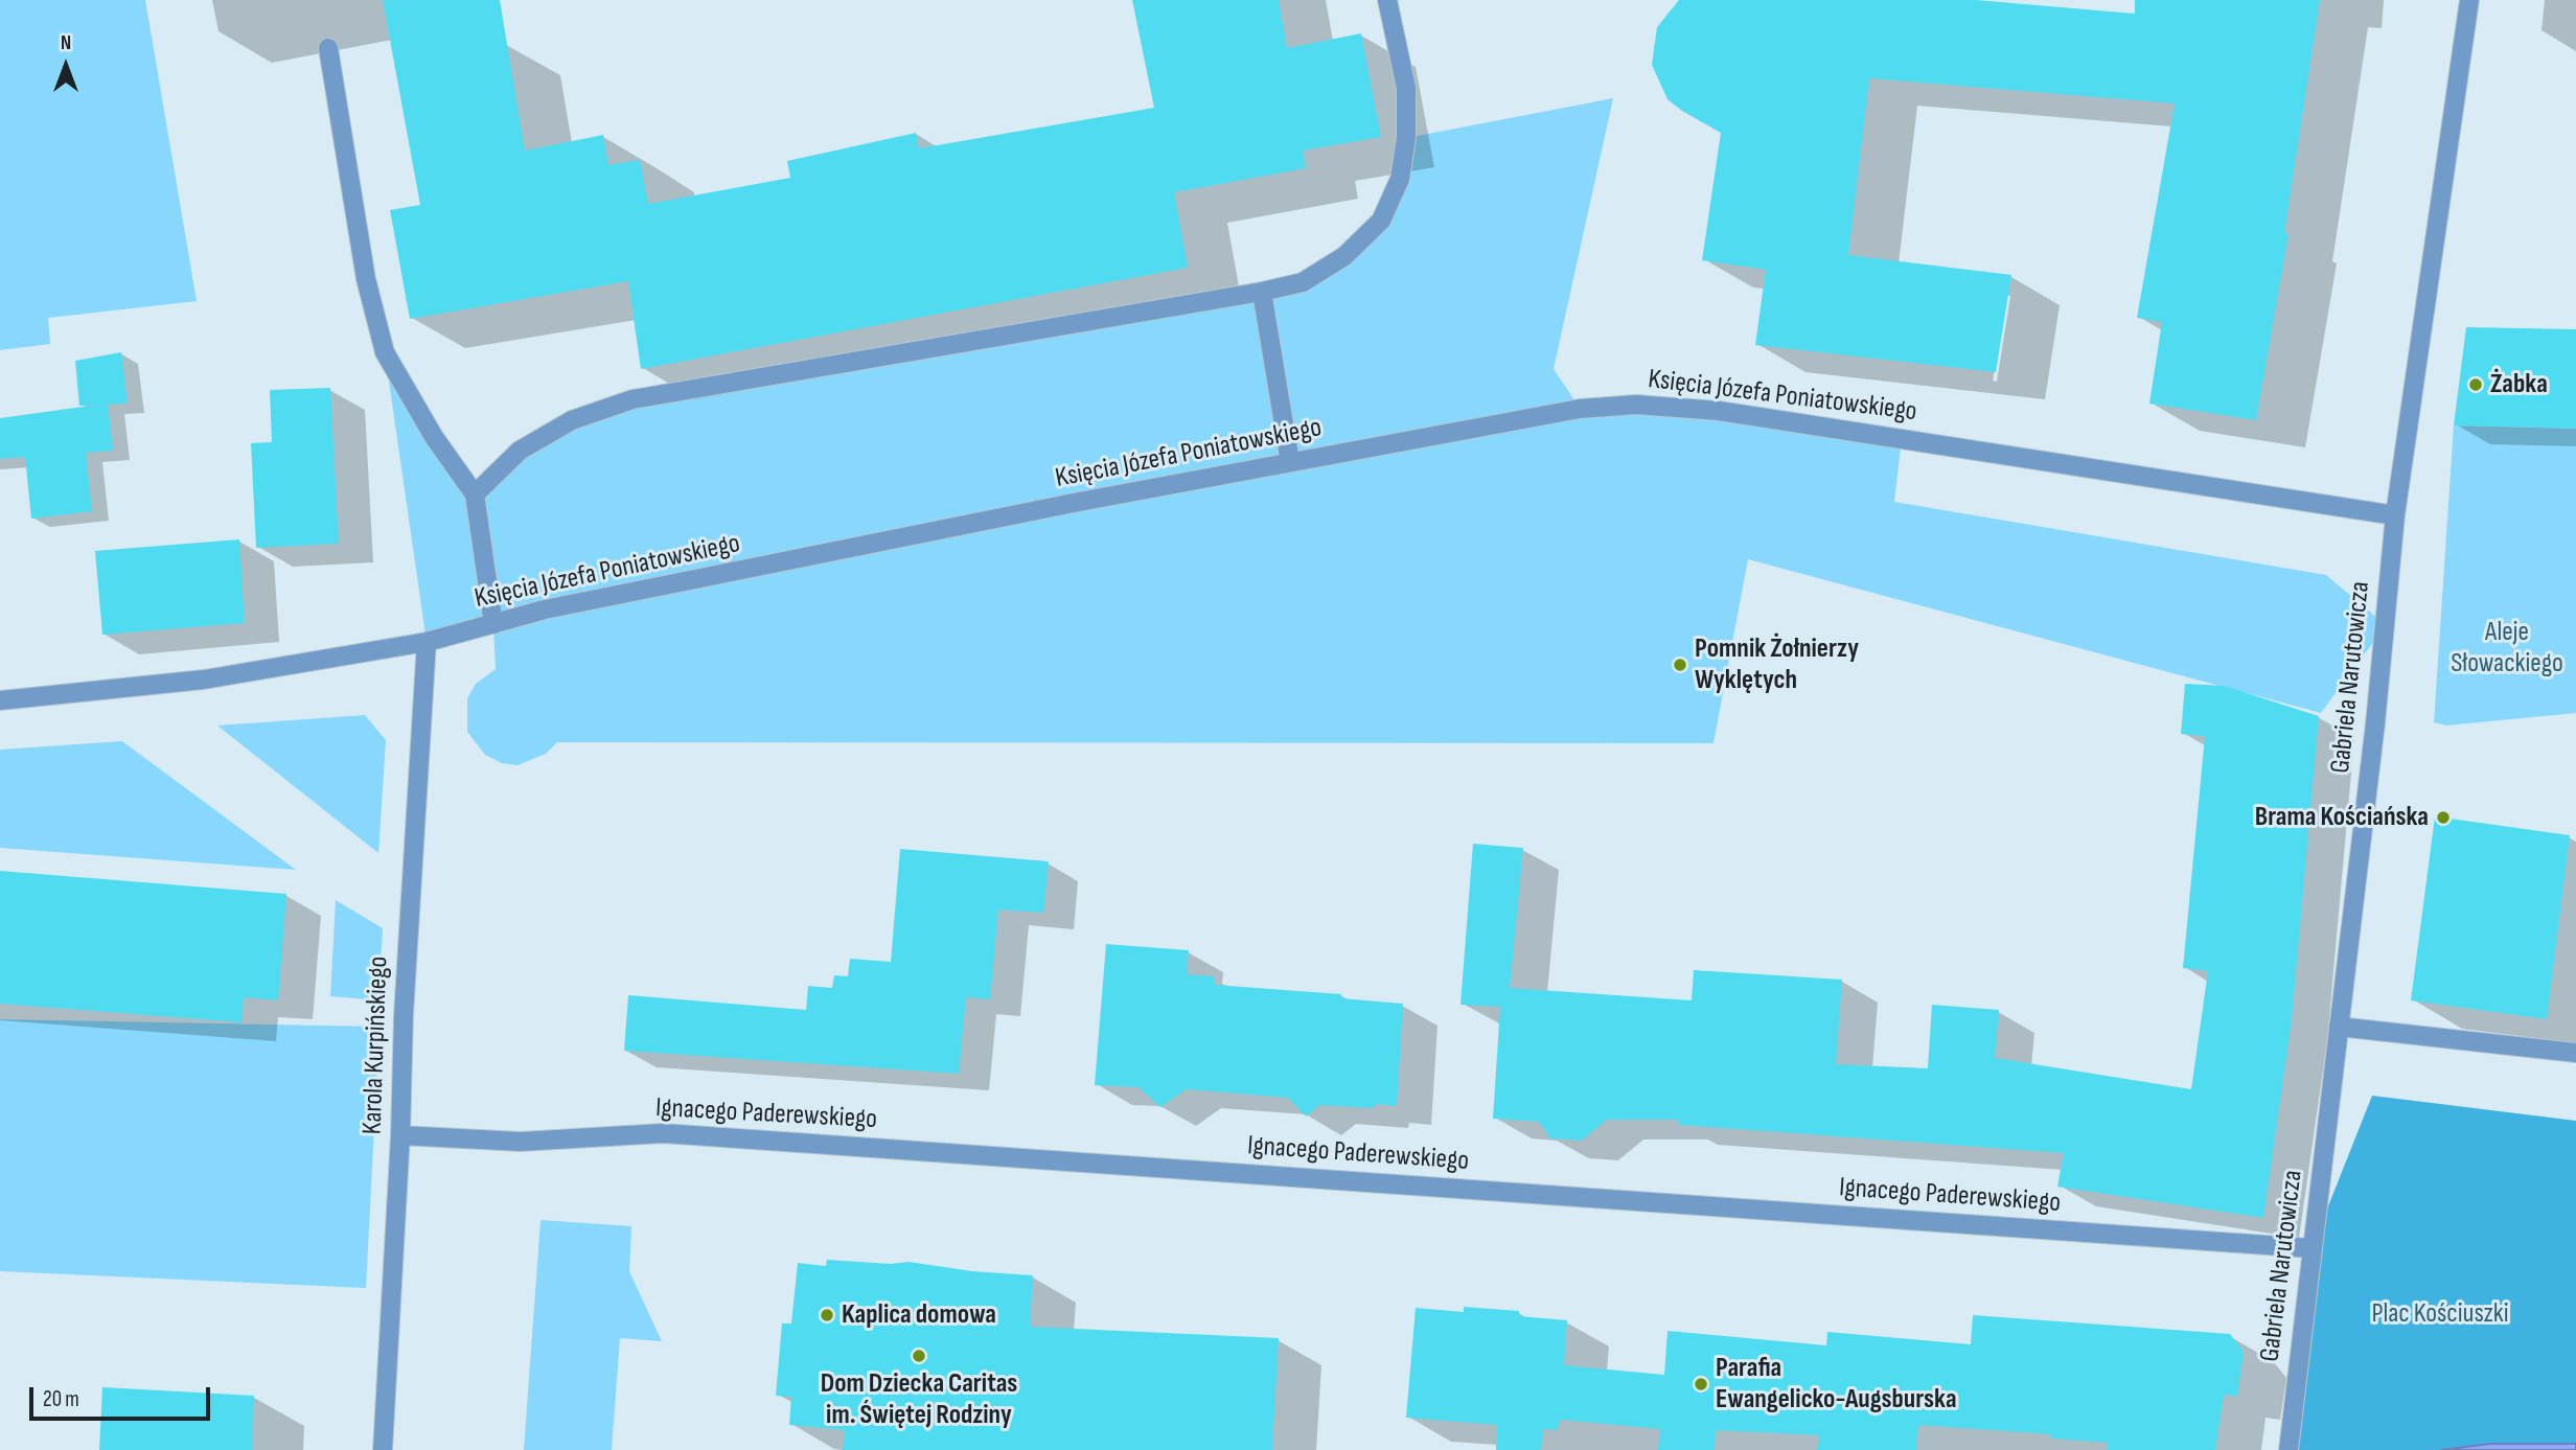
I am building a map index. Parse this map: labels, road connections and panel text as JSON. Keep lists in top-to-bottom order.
{
  "streets": {
    "street": [
      "Księcia Józefa Poniatowskiego",
      "Gabriela Narutowicza",
      "Karola Kurpińskiego",
      "Ignacego Paderewskiego"
    ]
  },
  "crossings": [
    ["Księcia Józefa Poniatowskiego", "Gabriela Narutowicza"],
    ["Księcia Józefa Poniatowskiego", "Karola Kurpińskiego"],
    ["Gabriela Narutowicza", "Ignacego Paderewskiego"],
    ["Karola Kurpińskiego", "Ignacego Paderewskiego"]
  ],
  "parks": ["Aleje Słowackiego", "Plac Kościuszki"],
  "places": [
    "Żabka",
    "Pomnik Żołnierzy Wyklętych",
    "Brama Kościańska",
    "Kaplica domowa",
    "Dom Dziecka Caritas im. Świętej Rodziny",
    "Parafia Ewangelicko-Augsburska"
  ],
  "scale_bar": "20 m",
  "north": "top"
}
